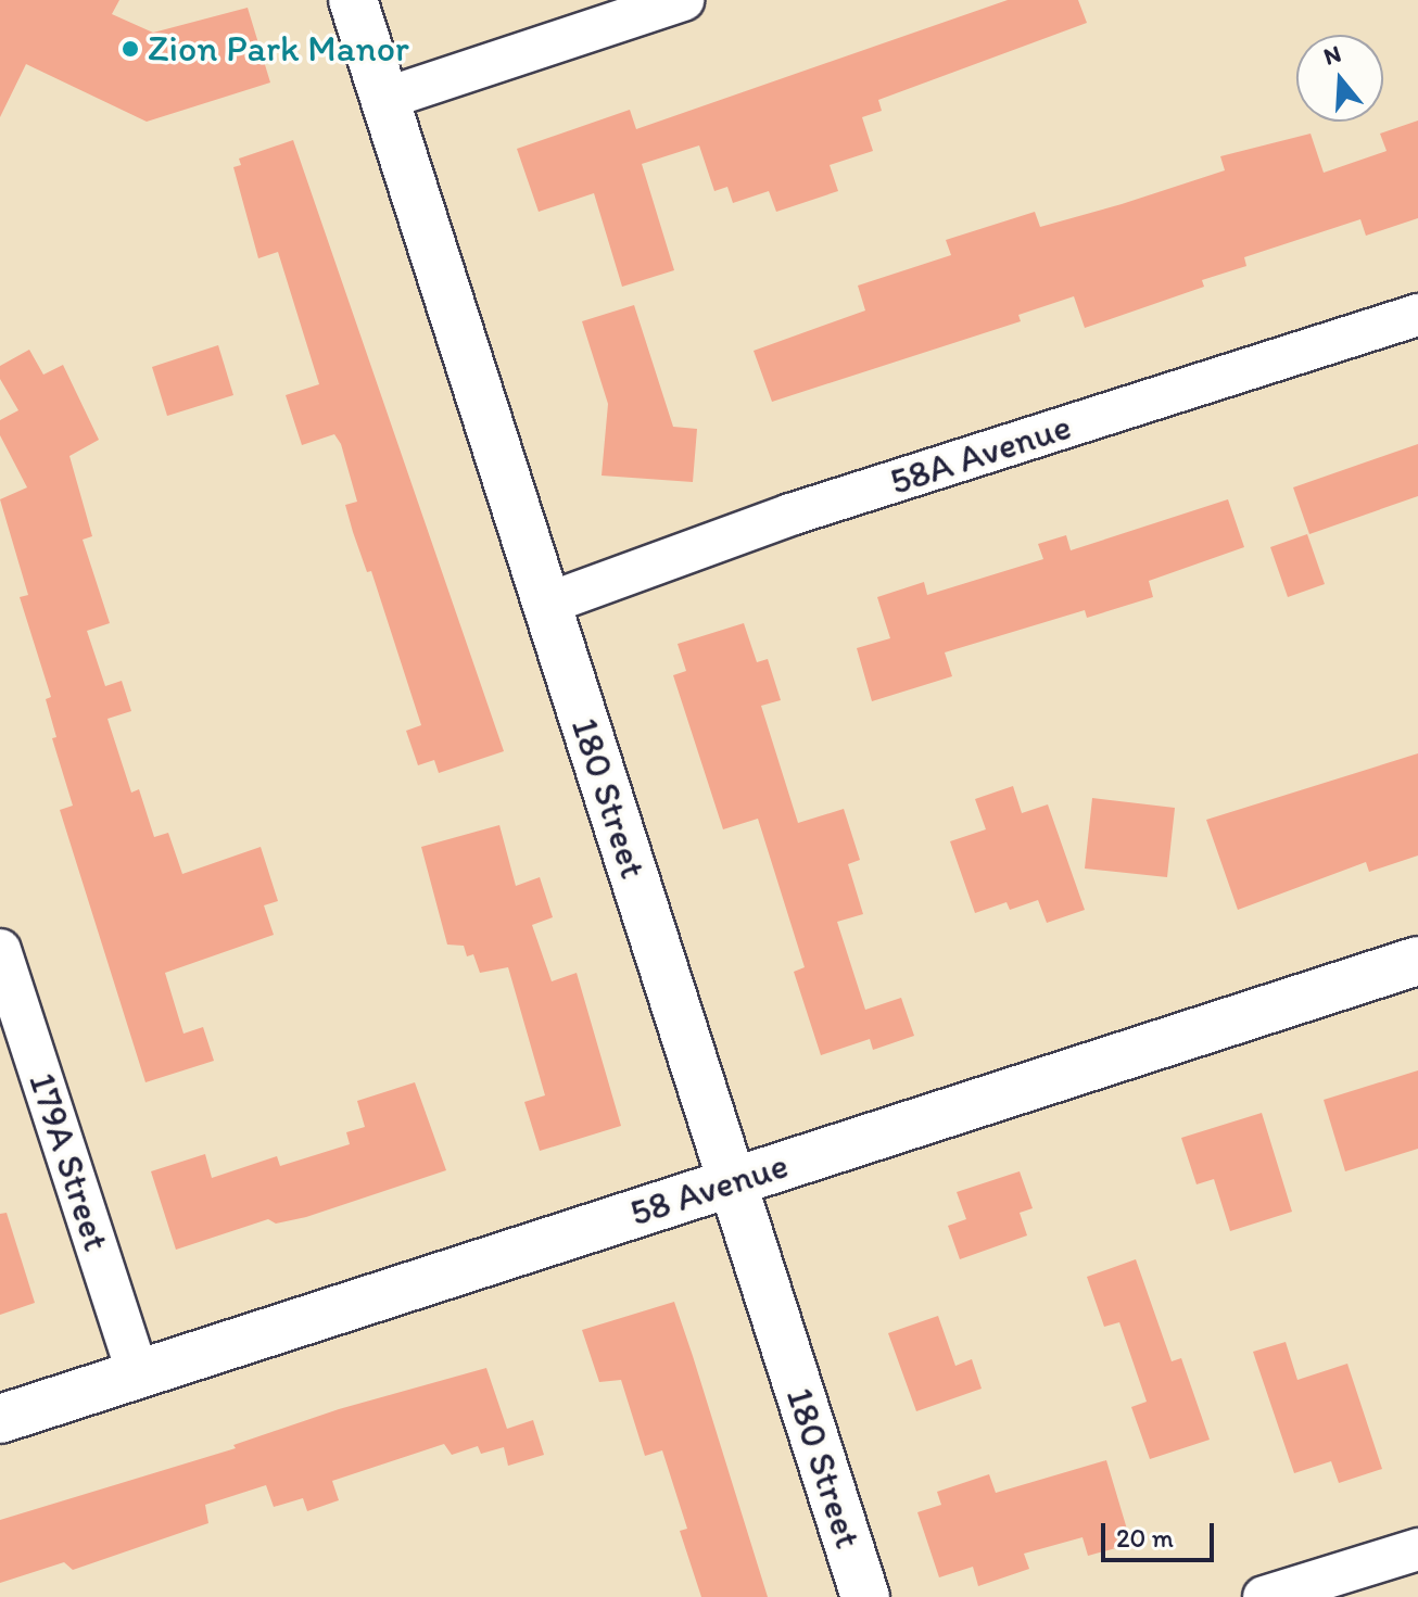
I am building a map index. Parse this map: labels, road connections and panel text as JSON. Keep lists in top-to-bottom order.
{
  "streets": {
    "street": [
      "58A Avenue",
      "180 Street",
      "179A Street",
      "58 Avenue"
    ]
  },
  "crossings": [
    ["58A Avenue", "180 Street"],
    ["180 Street", "58 Avenue"],
    ["179A Street", "58 Avenue"]
  ],
  "places": ["Zion Park Manor"],
  "scale_bar": "20 m",
  "north": "top"
}
